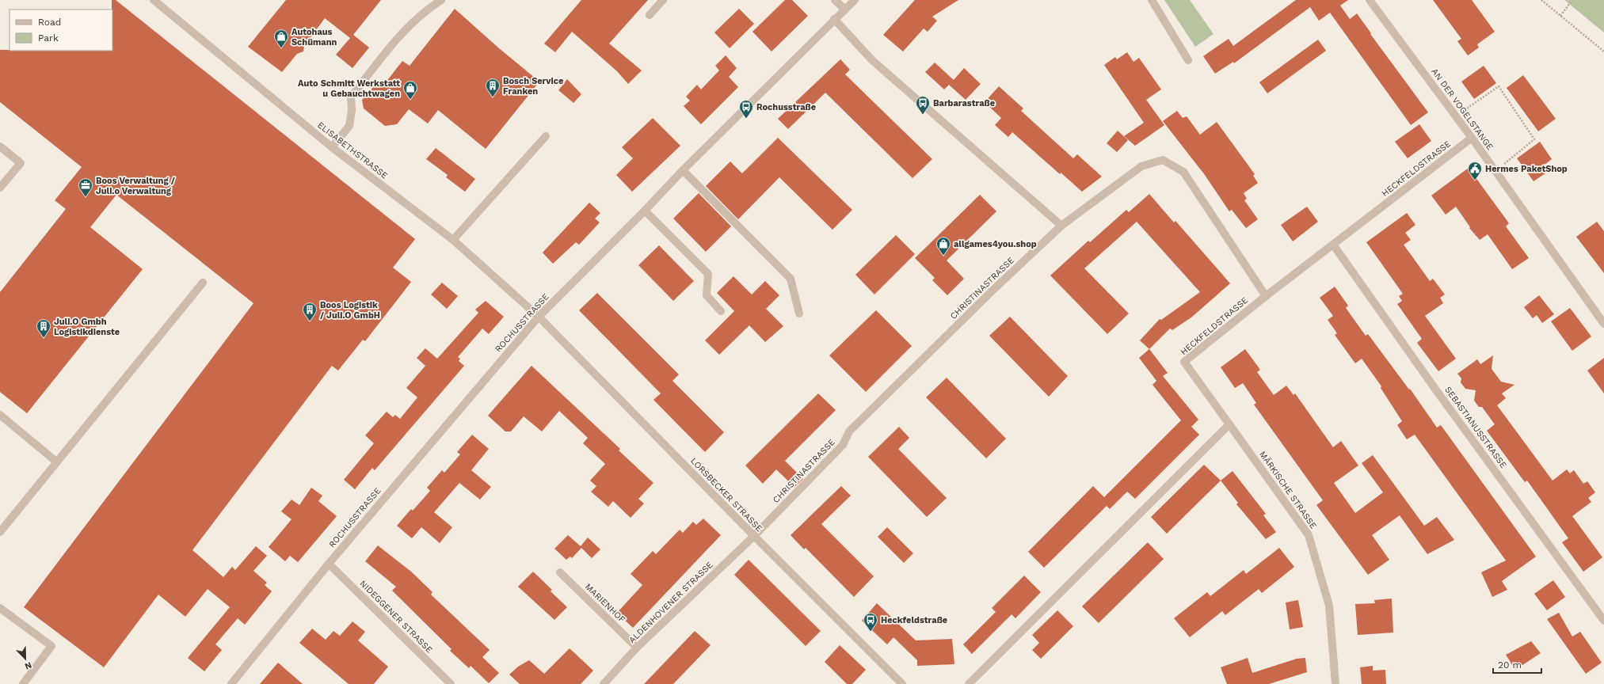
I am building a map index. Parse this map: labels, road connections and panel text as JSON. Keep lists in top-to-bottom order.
{
  "streets": {
    "street": [
      "AN DER VOGELSTANGE",
      "ELISABETHSTRASSE",
      "HECKFELDSTRASSE",
      "CHRISTINASTRASSE",
      "ROCHUSSTRASSE",
      "SEBASTIANUSSTRASSE",
      "MÄRKISCHE STRASSE",
      "LORSBECKER STRASSE",
      "ALDENHOVENER STRASSE",
      "MARIENHOF",
      "NIDEGGENER STRASSE"
    ]
  },
  "crossings": [
    ["AN DER VOGELSTANGE", "HECKFELDSTRASSE"],
    ["ELISABETHSTRASSE", "ROCHUSSTRASSE"],
    ["ELISABETHSTRASSE", "LORSBECKER STRASSE"],
    ["HECKFELDSTRASSE", "CHRISTINASTRASSE"],
    ["HECKFELDSTRASSE", "SEBASTIANUSSTRASSE"],
    ["HECKFELDSTRASSE", "MÄRKISCHE STRASSE"],
    ["CHRISTINASTRASSE", "LORSBECKER STRASSE"],
    ["CHRISTINASTRASSE", "ALDENHOVENER STRASSE"],
    ["ROCHUSSTRASSE", "LORSBECKER STRASSE"],
    ["ROCHUSSTRASSE", "NIDEGGENER STRASSE"],
    ["LORSBECKER STRASSE", "ALDENHOVENER STRASSE"],
    ["ALDENHOVENER STRASSE", "MARIENHOF"]
  ],
  "places": {
    "shop": ["Autohaus Schümann", "Auto Schmitt Werkstatt u Gebauchtwagen", "allgames4you.shop"],
    "building": ["Bosch Service Franken", "Boos Logistik / Juli.O GmbH", "Juli.O Gmbh Logistikdienste"],
    "bus stop": ["Barbarastraße", "Rochusstraße", "Heckfeldstraße"],
    "public building": ["Hermes PaketShop"],
    "office": ["Boos Verwaltung / Juli.o Verwaltung"]
  },
  "legend": ["Road", "Park"],
  "scale_bar": "20 m",
  "north": "bottom right"
}
